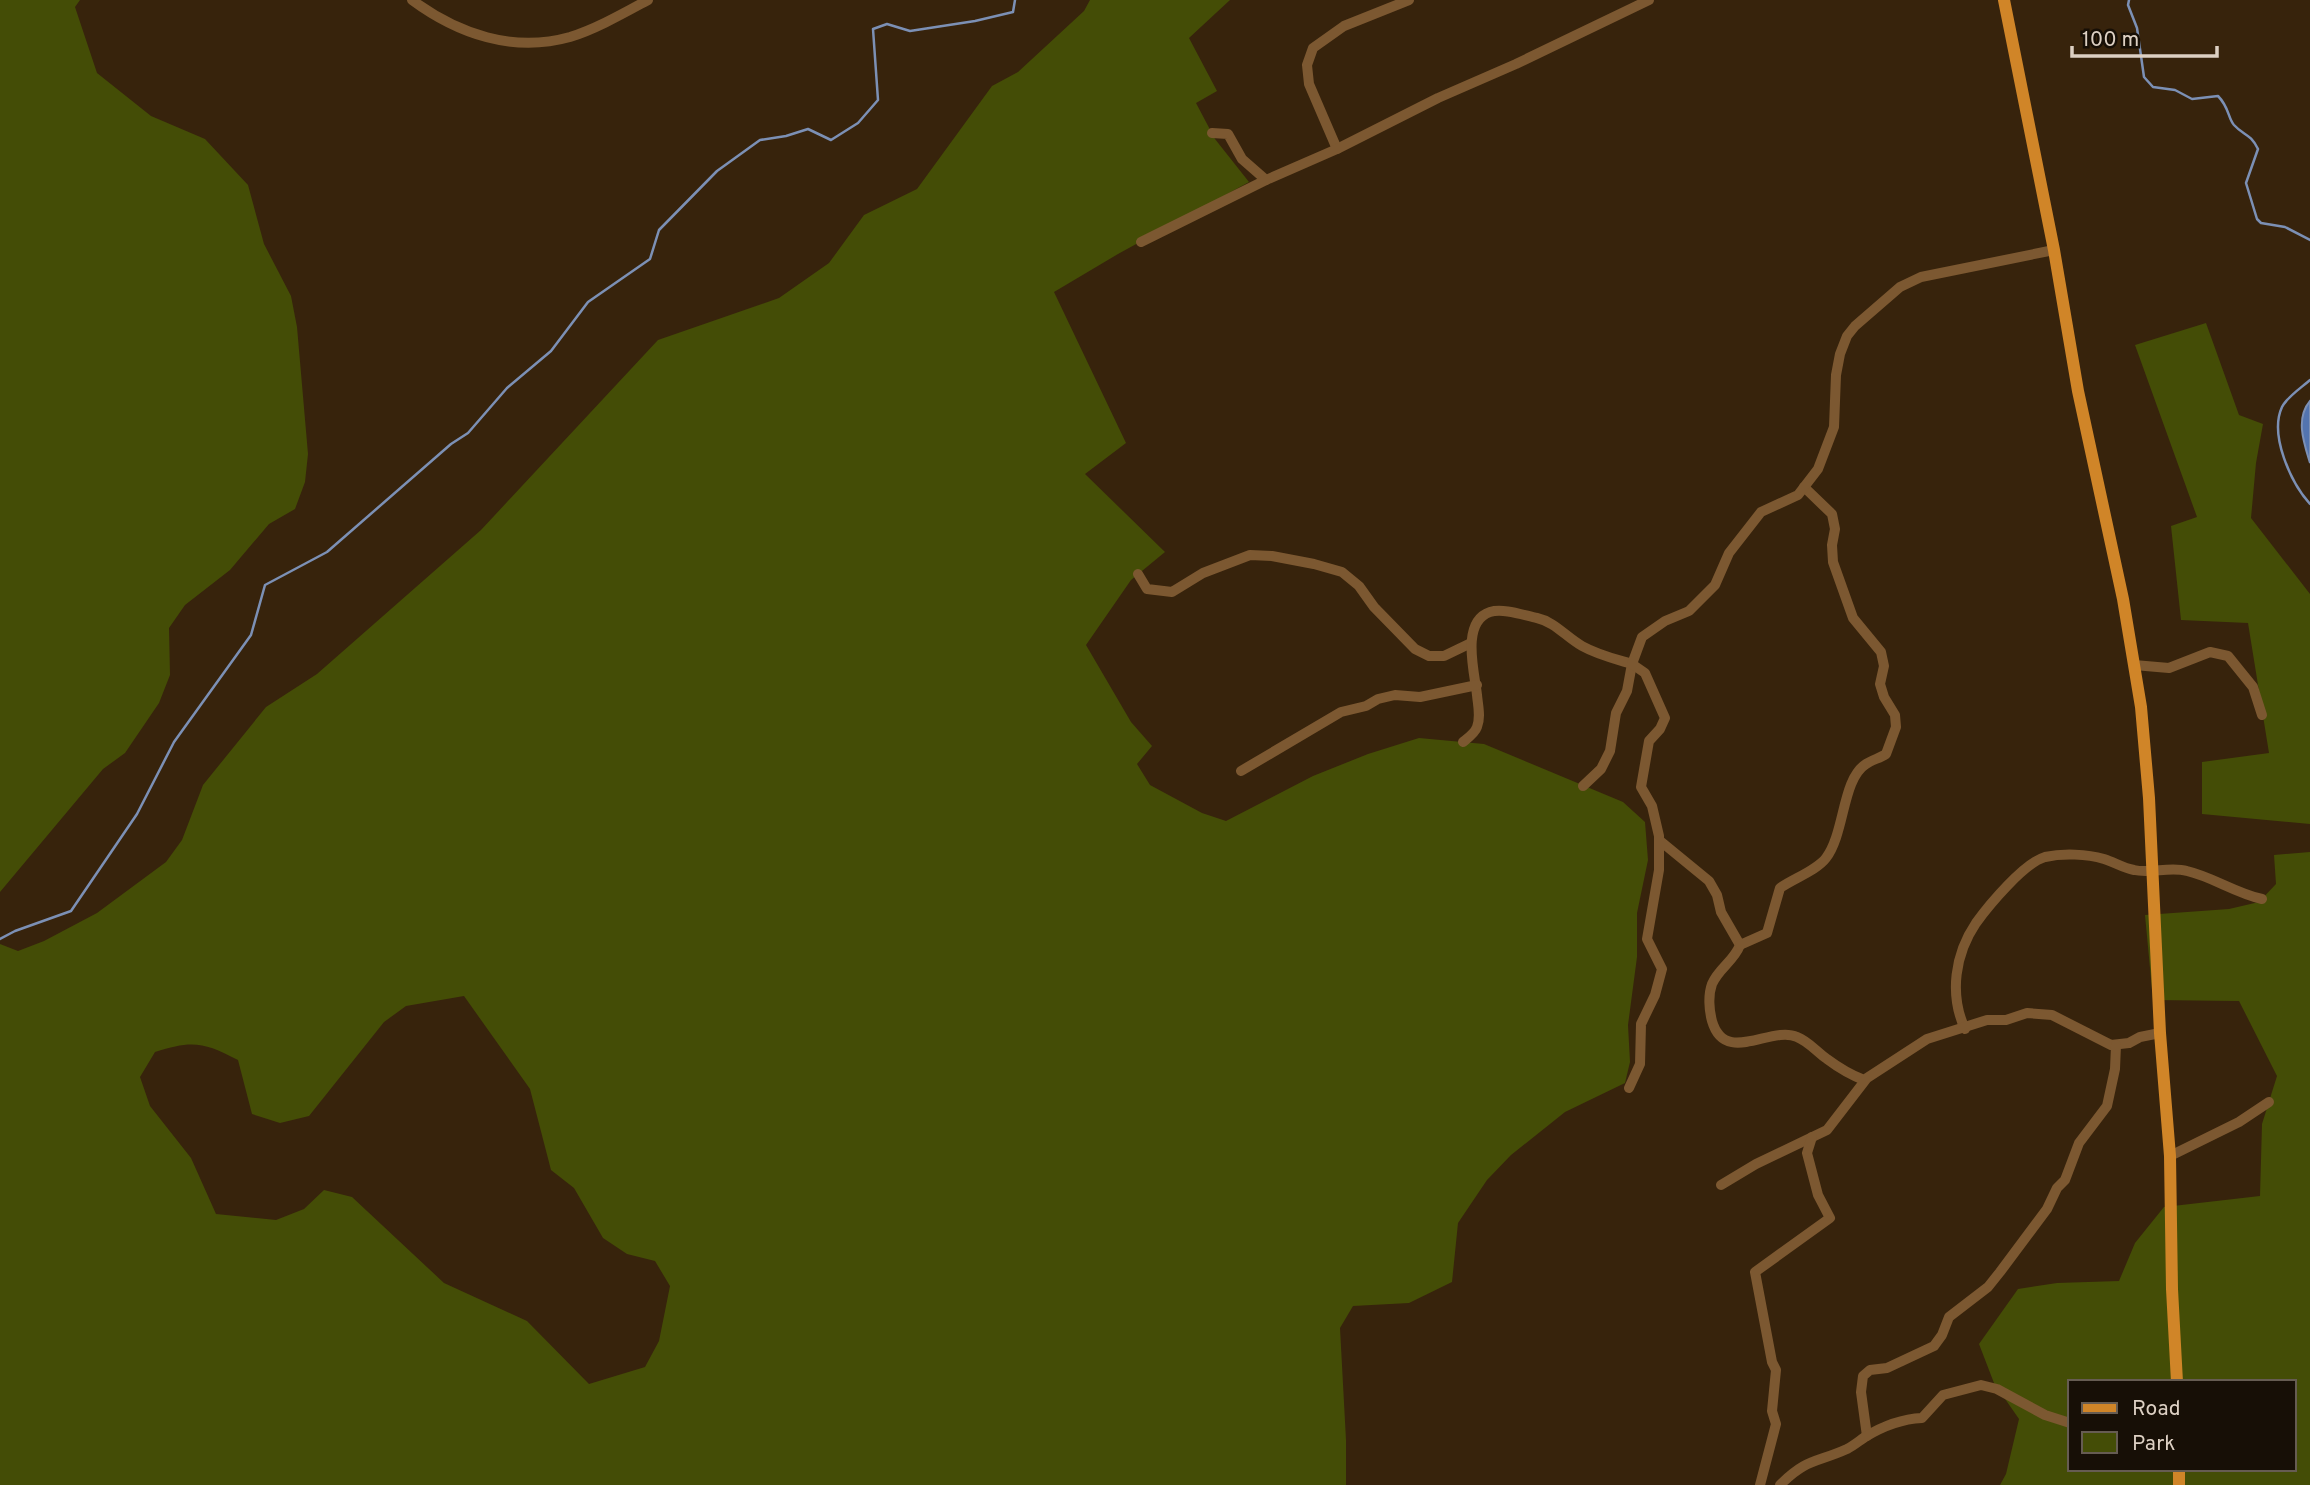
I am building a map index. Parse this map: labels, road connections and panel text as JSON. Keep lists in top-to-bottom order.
{
  "legend": ["Road", "Park"],
  "scale_bar": "100 m"
}
